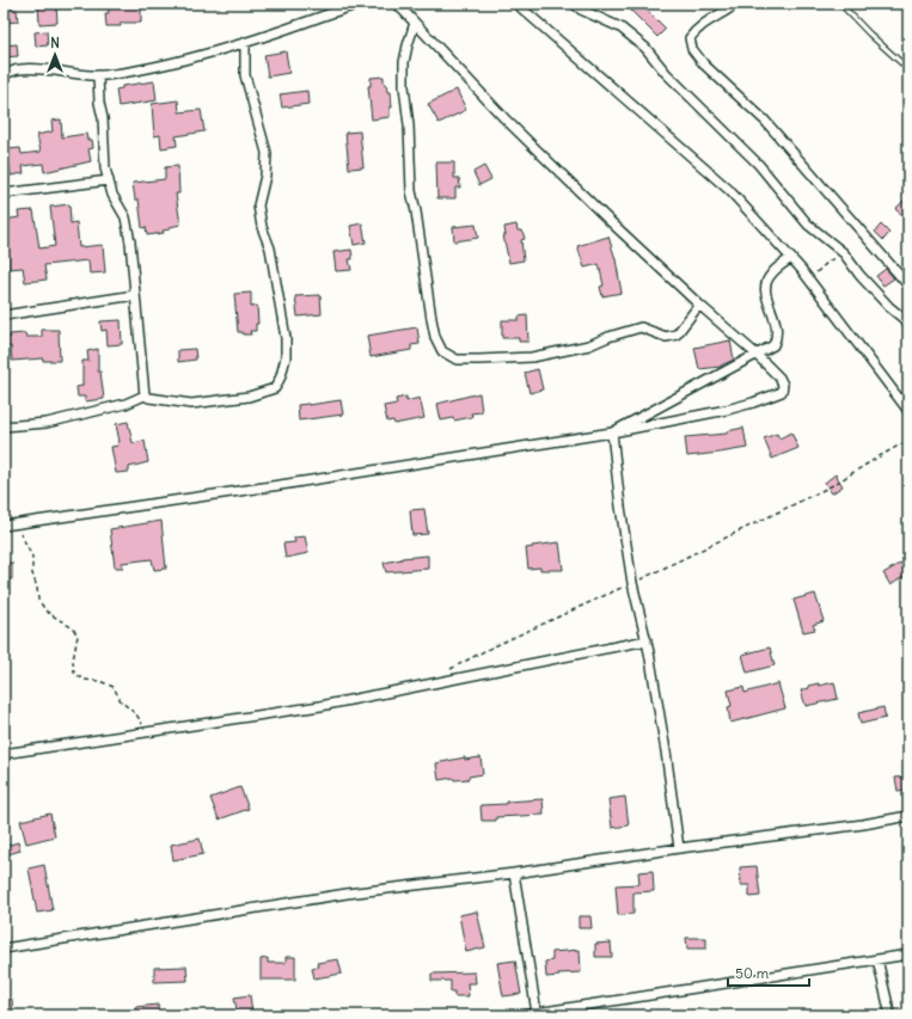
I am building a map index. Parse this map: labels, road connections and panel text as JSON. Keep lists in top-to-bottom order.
{
  "scale_bar": "50 m",
  "north": "top"
}
